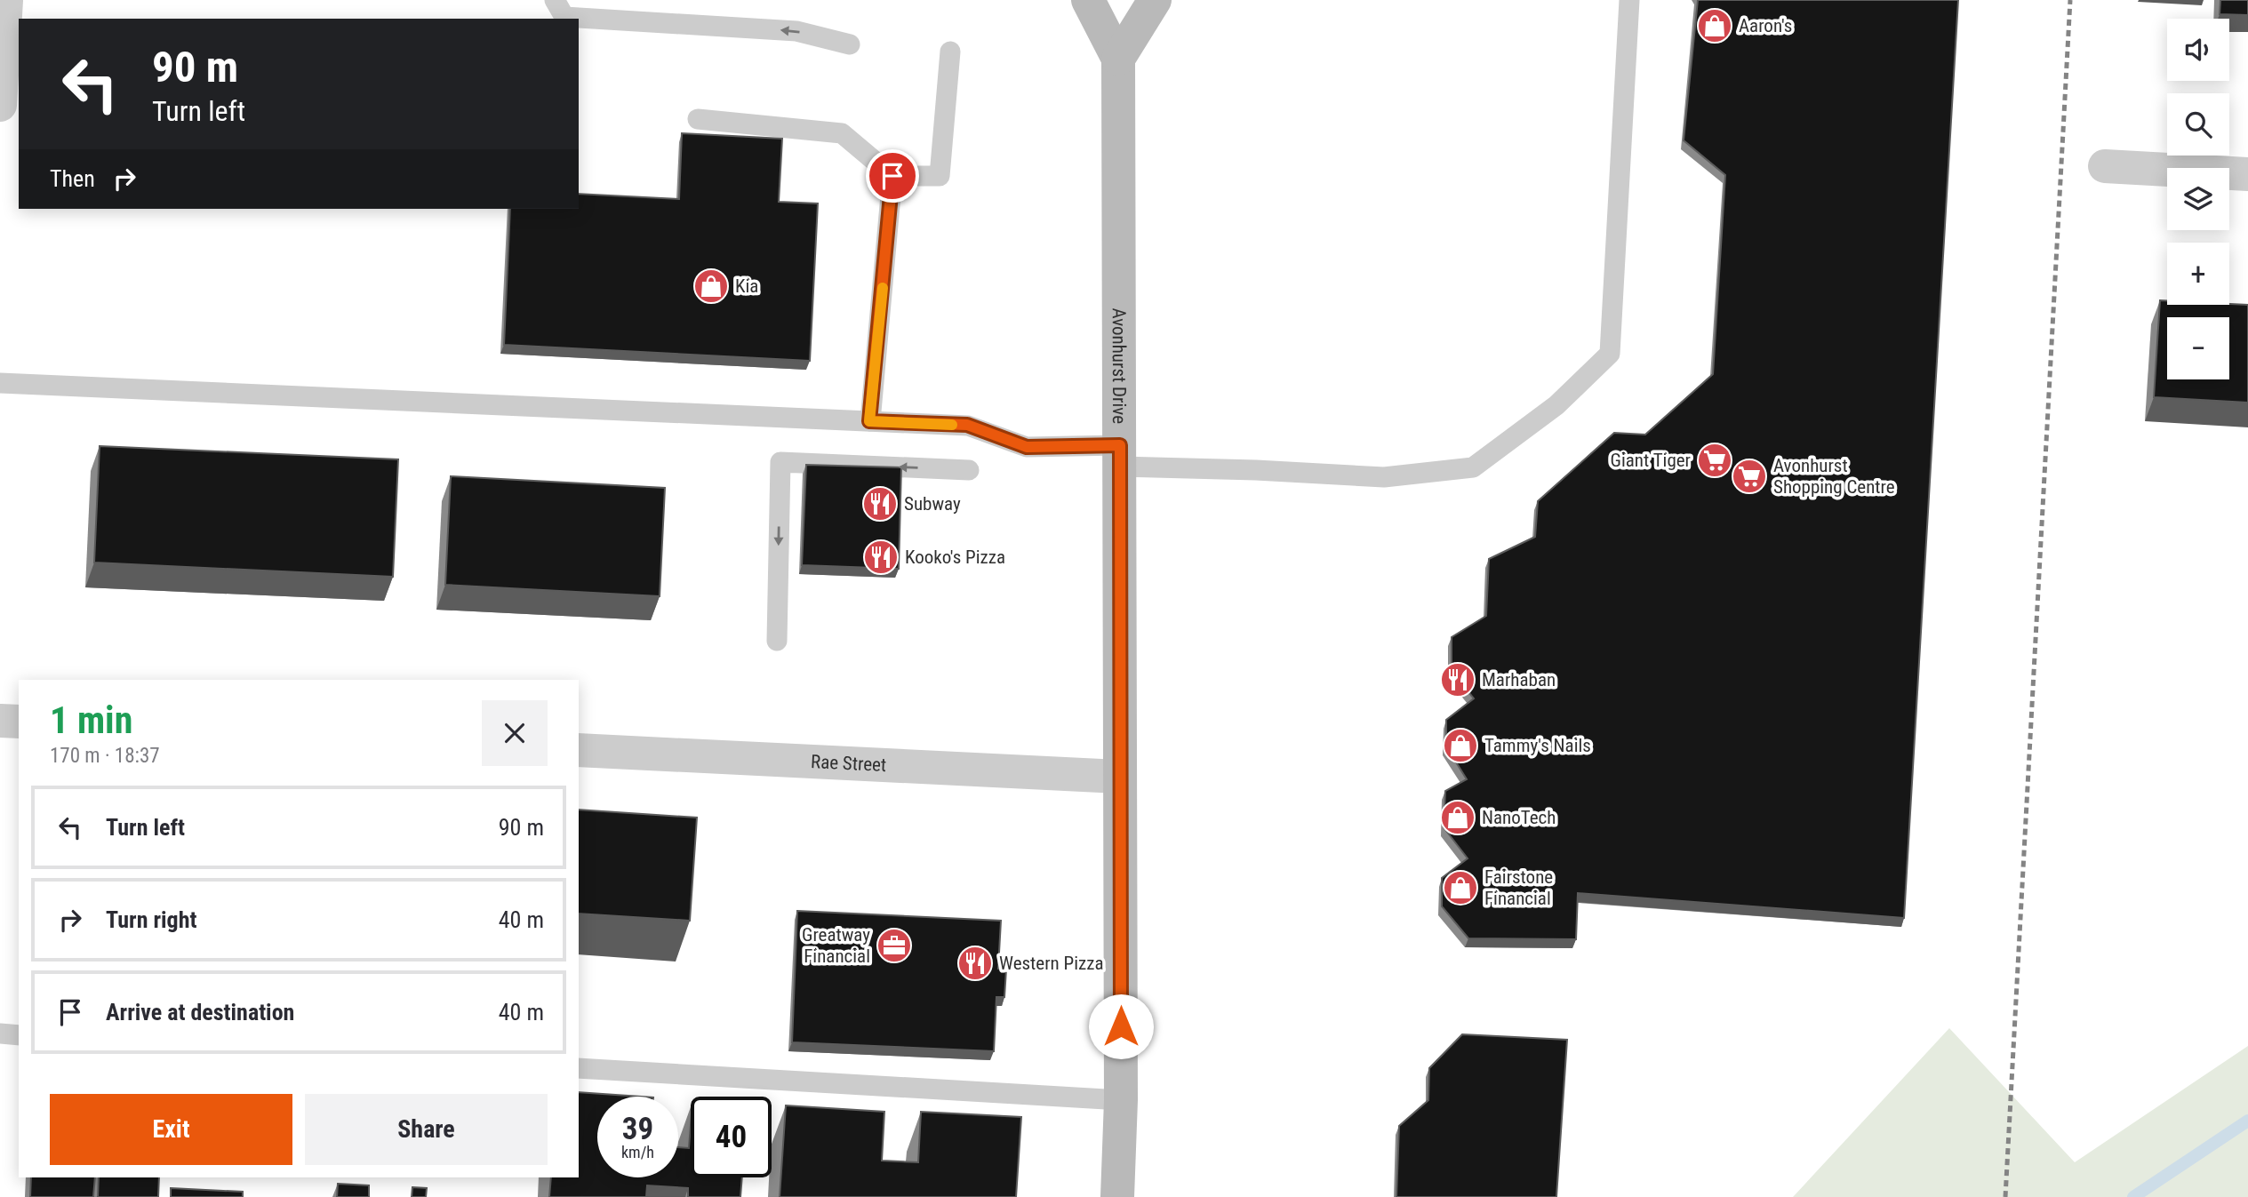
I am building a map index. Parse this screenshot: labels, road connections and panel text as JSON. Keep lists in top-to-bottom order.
{
  "streets": {
    "street": ["Avonhurst Drive", "Rae Street"]
  },
  "crossings": [
    ["Avonhurst Drive", "Rae Street"]
  ],
  "places": {
    "shop": [
      "Aaron's",
      "Kia",
      "Tammy's Nails",
      "NanoTech",
      "Fairstone Financial"
    ],
    "supermarket": ["Giant Tiger", "Avonhurst Shopping Centre"],
    "restaurant": [
      "Subway",
      "Kooko's Pizza",
      "Marhaban",
      "Western Pizza"
    ],
    "office": ["Greatway Financial"]
  },
  "page": {
    "map_buttons": ["+", "−"],
    "turn": ["90 m", "Turn left"],
    "then": "Then",
    "heading": ["1 min", "170 m · 18:37"],
    "list": [
      {
        "name": "Turn left",
        "value": "90 m"
      },
      {
        "name": "Turn right",
        "value": "40 m"
      },
      {
        "name": "Arrive at destination",
        "value": "40 m"
      }
    ],
    "buttons": ["Exit", "Share"],
    "speed": "39 km/h",
    "limit": "40"
  }
}
